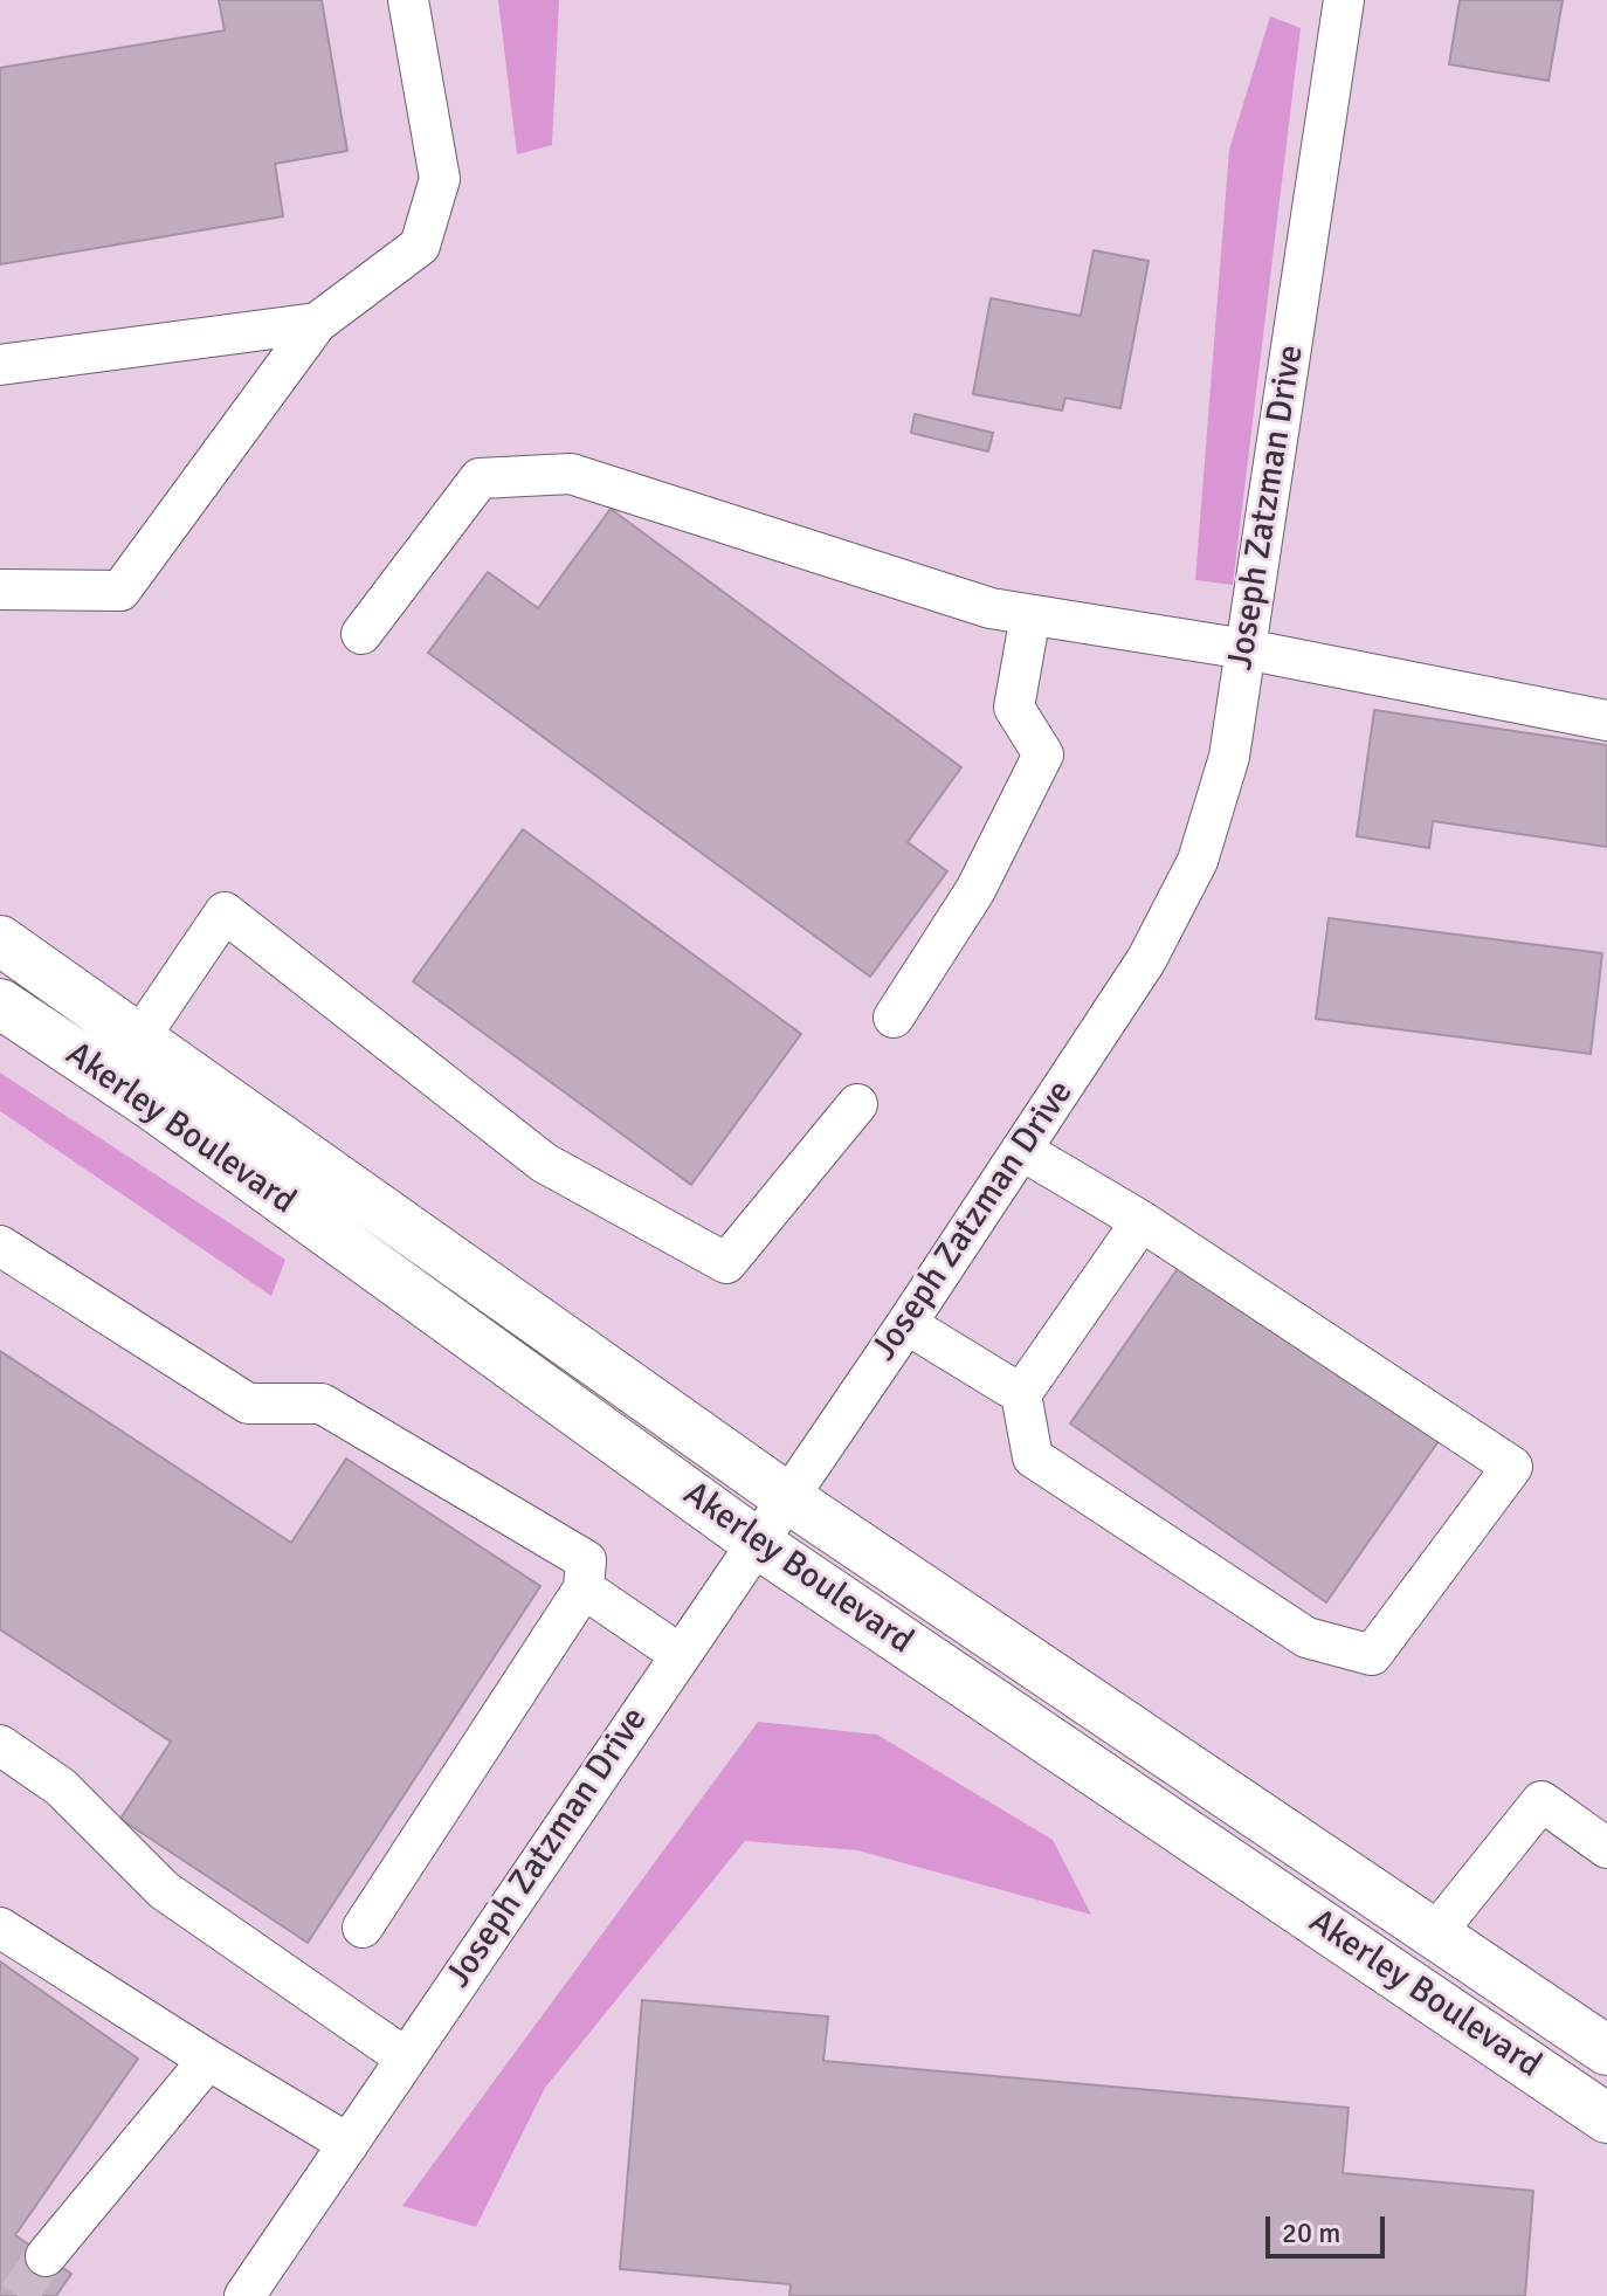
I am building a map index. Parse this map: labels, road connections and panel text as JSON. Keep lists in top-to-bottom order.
{
  "streets": {
    "main road": ["Akerley Boulevard"],
    "street": ["Joseph Zatzman Drive"]
  },
  "crossings": [
    ["Joseph Zatzman Drive", "Akerley Boulevard"]
  ],
  "scale_bar": "20 m"
}
